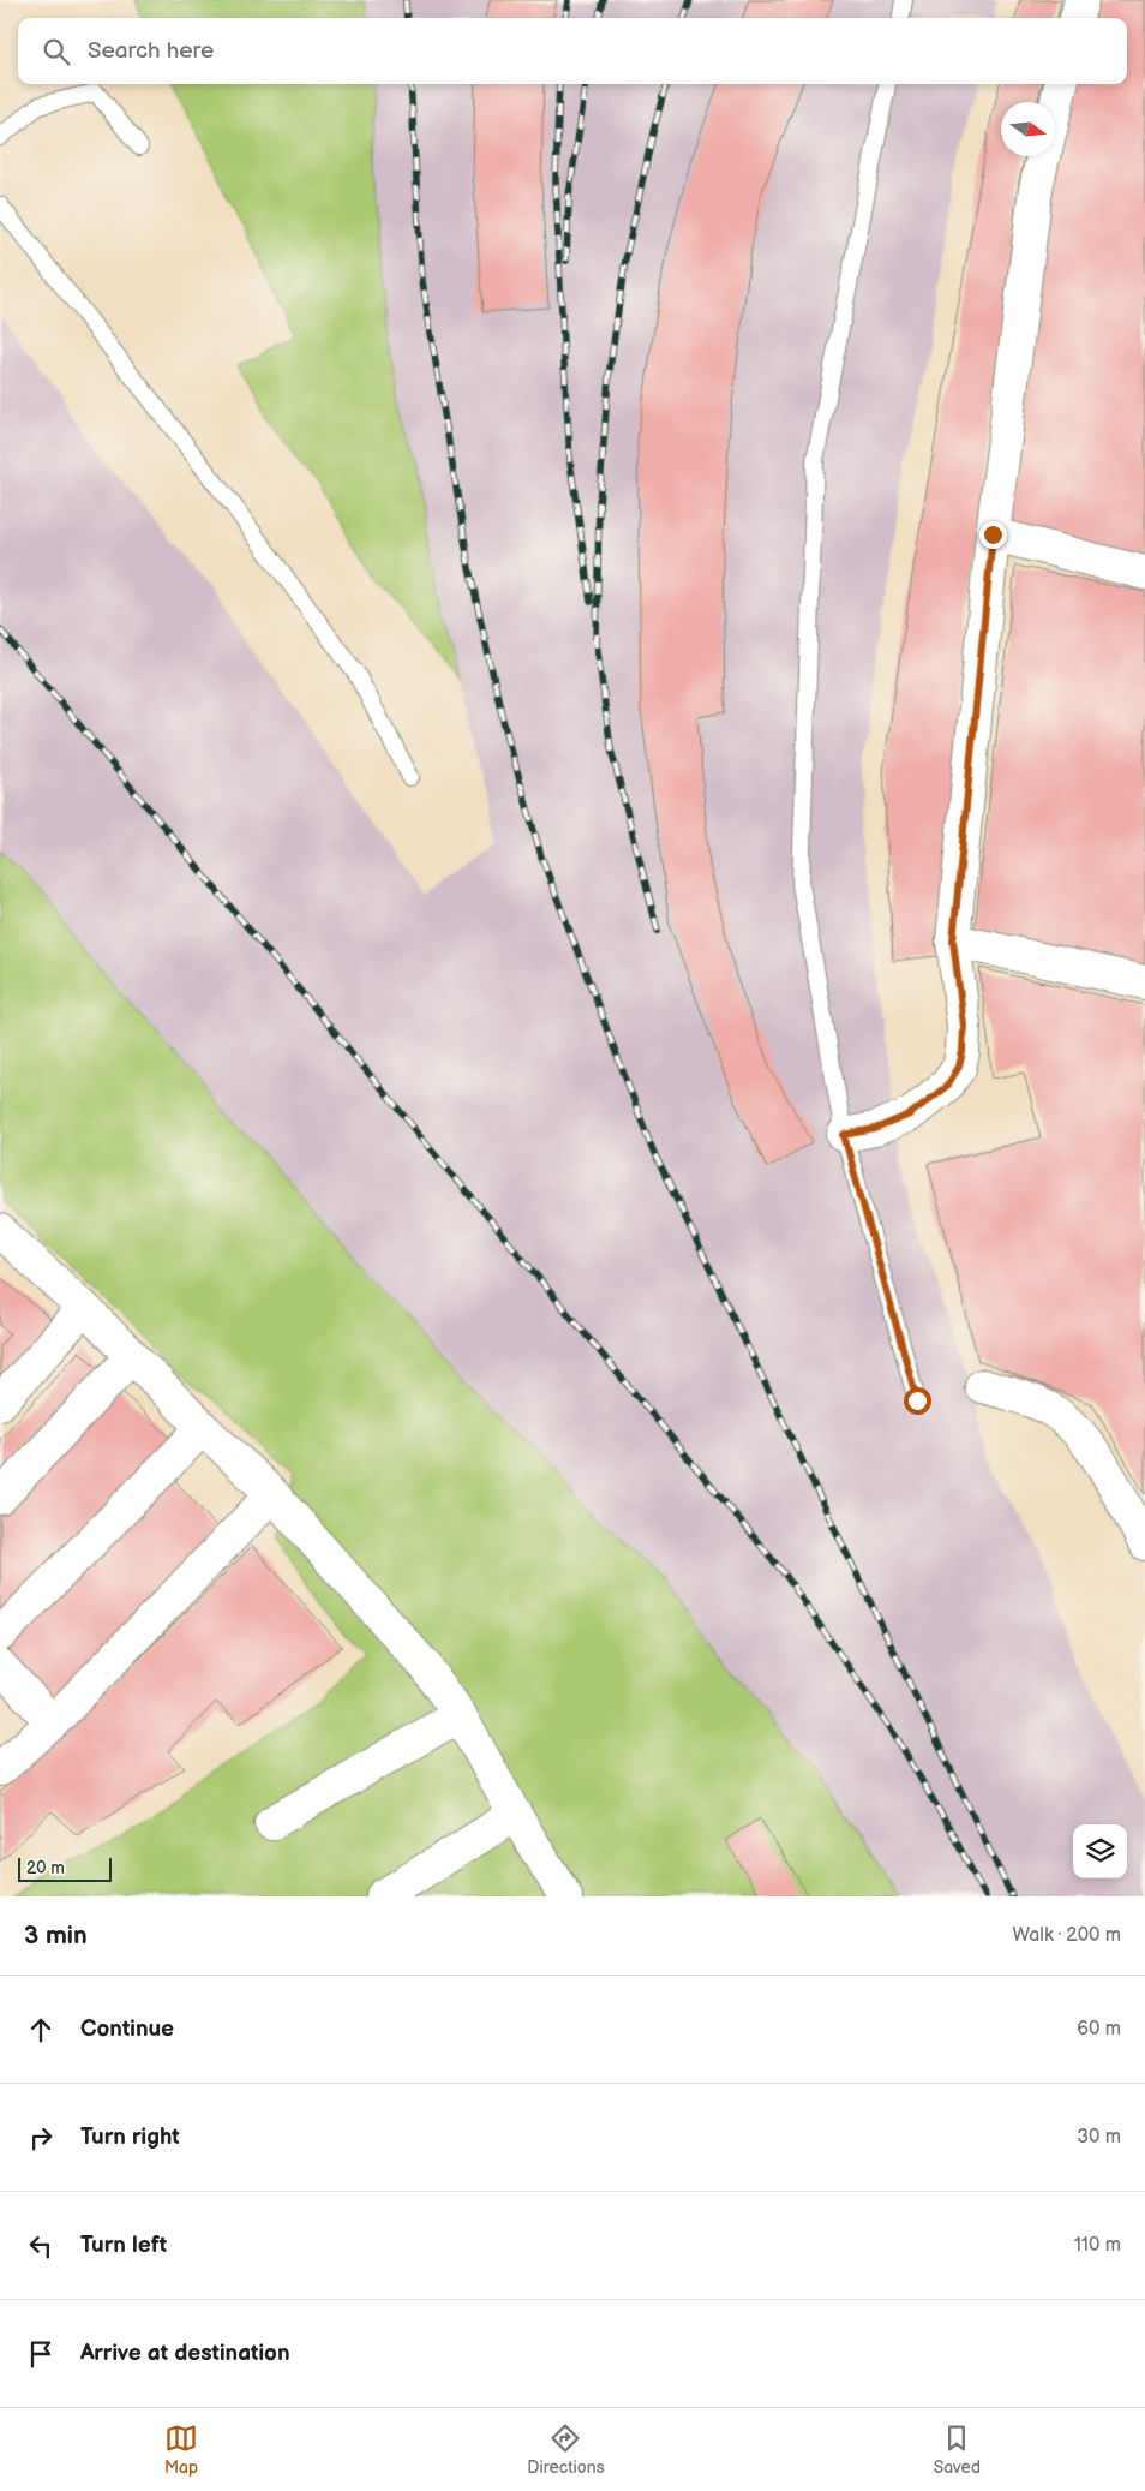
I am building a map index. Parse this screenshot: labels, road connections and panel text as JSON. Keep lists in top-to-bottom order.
{
  "scale_bar": "20 m",
  "north": "right",
  "page": {
    "search": "Search here",
    "scale": "20 m",
    "heading": ["3 min", "Walk · 200 m"],
    "list": [
      ["Continue", "60 m"],
      ["Turn right", "30 m"],
      ["Turn left", "110 m"],
      "Arrive at destination"
    ],
    "nav": ["Map", "Directions", "Saved"]
  }
}
